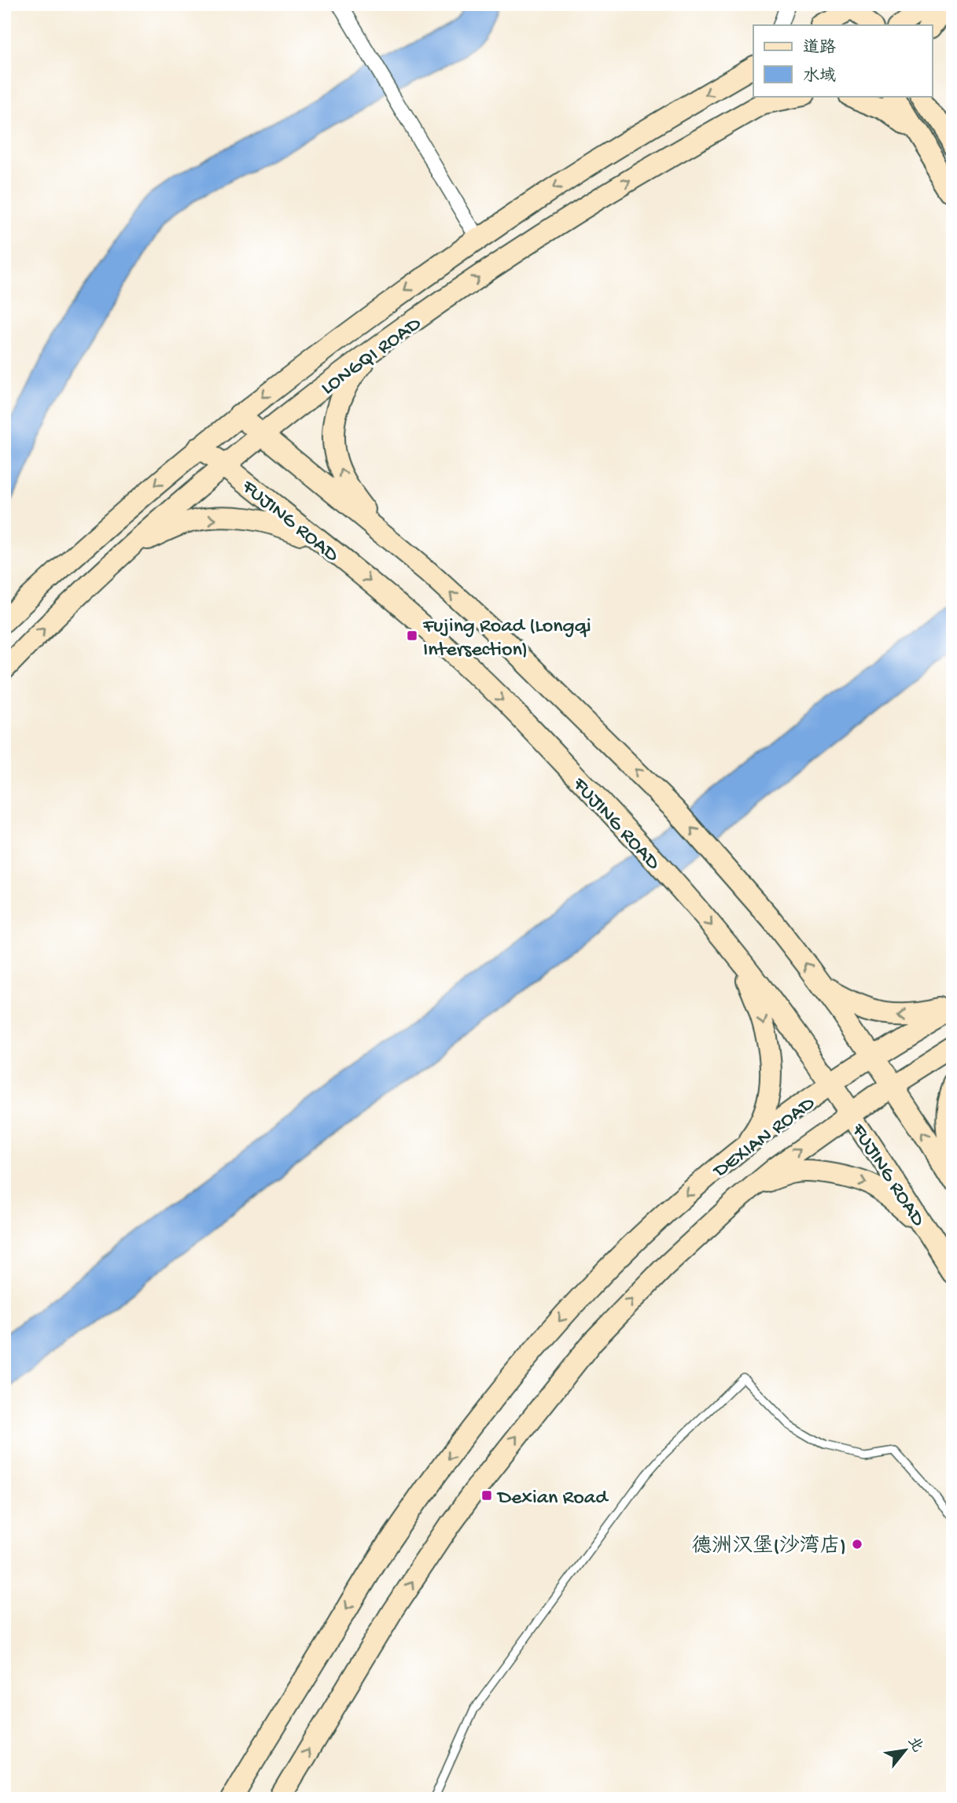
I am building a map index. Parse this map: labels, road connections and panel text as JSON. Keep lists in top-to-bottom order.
{
  "streets": {
    "street": ["LONGQI ROAD", "FUJING ROAD", "DEXIAN ROAD"]
  },
  "crossings": [
    ["LONGQI ROAD", "FUJING ROAD"],
    ["FUJING ROAD", "DEXIAN ROAD"]
  ],
  "places": {
    "transit": ["Fujing Road (Longqi Intersection)", "Dexian Road"],
    "other": ["德洲汉堡(沙湾店)"]
  },
  "legend": ["道路", "水域"],
  "north": "top right"
}
